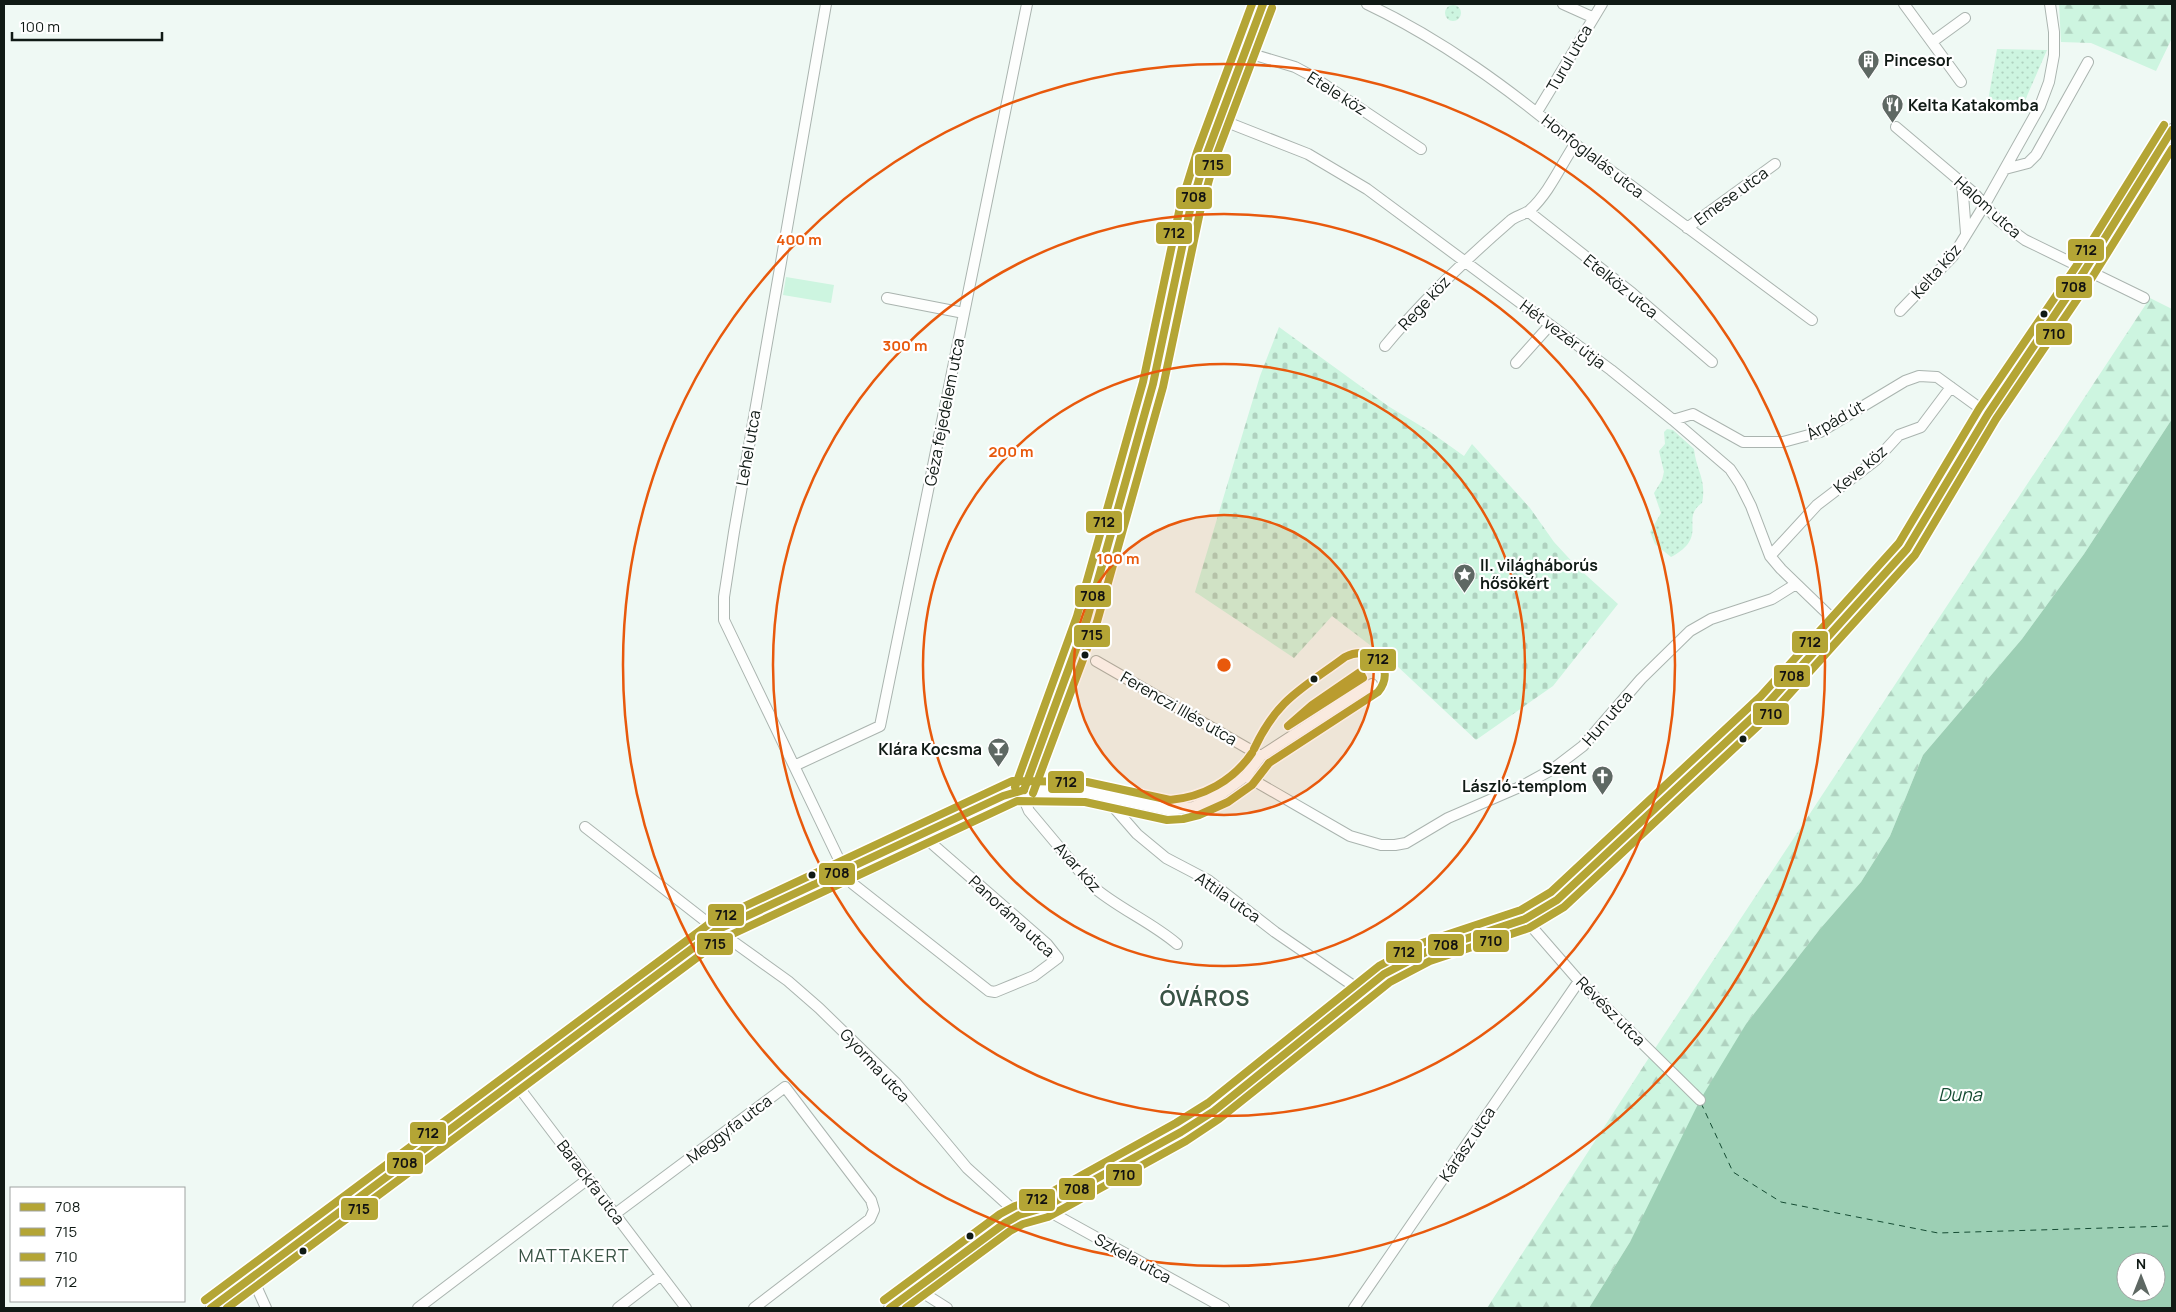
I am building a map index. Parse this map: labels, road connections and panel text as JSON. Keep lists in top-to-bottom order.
{
  "streets": {
    "street": [
      "Turul utca",
      "Etele köz",
      "Honfoglalás utca",
      "Emese utca",
      "Halom utca",
      "Kelta köz",
      "Etelköz utca",
      "Rege köz",
      "Hét vezér útja",
      "Géza fejedelem utca",
      "Árpád út",
      "Lehel utca",
      "Keve köz",
      "Ferenczi Illés utca",
      "Hun utca",
      "Avar köz",
      "Attila utca",
      "Panoráma utca",
      "Révész utca",
      "Gyorma utca",
      "Meggyfa utca",
      "Kárász utca",
      "Barackfa utca",
      "Szkela utca"
    ]
  },
  "crossings": [
    ["Turul utca", "Honfoglalás utca"],
    ["Honfoglalás utca", "Emese utca"],
    ["Halom utca", "Kelta köz"],
    ["Etelköz utca", "Rege köz"],
    ["Rege köz", "Hét vezér útja"],
    ["Hét vezér útja", "Árpád út"],
    ["Hét vezér útja", "Keve köz"],
    ["Hét vezér útja", "Hun utca"],
    ["Géza fejedelem utca", "Lehel utca"],
    ["Árpád út", "Keve köz"],
    ["Lehel utca", "Panoráma utca"],
    ["Révész utca", "Kárász utca"],
    ["Meggyfa utca", "Barackfa utca"]
  ],
  "districts": ["ÓVÁROS", "MATTAKERT"],
  "water": ["Duna"],
  "places": {
    "building": ["Pincesor"],
    "restaurant": ["Kelta Katakomba"],
    "place": ["II. világháborús hősökért"],
    "bar": ["Klára Kocsma"],
    "church": ["Szent László-templom"]
  },
  "lines": [
    "transit line 708",
    "transit line 712",
    "transit line 715",
    "transit line 710"
  ],
  "legend": [
    "708",
    "715",
    "710",
    "712"
  ],
  "scale_bar": "100 m",
  "north": "top",
  "rings": [
    "400 m",
    "300 m",
    "200 m",
    "100 m"
  ]
}
